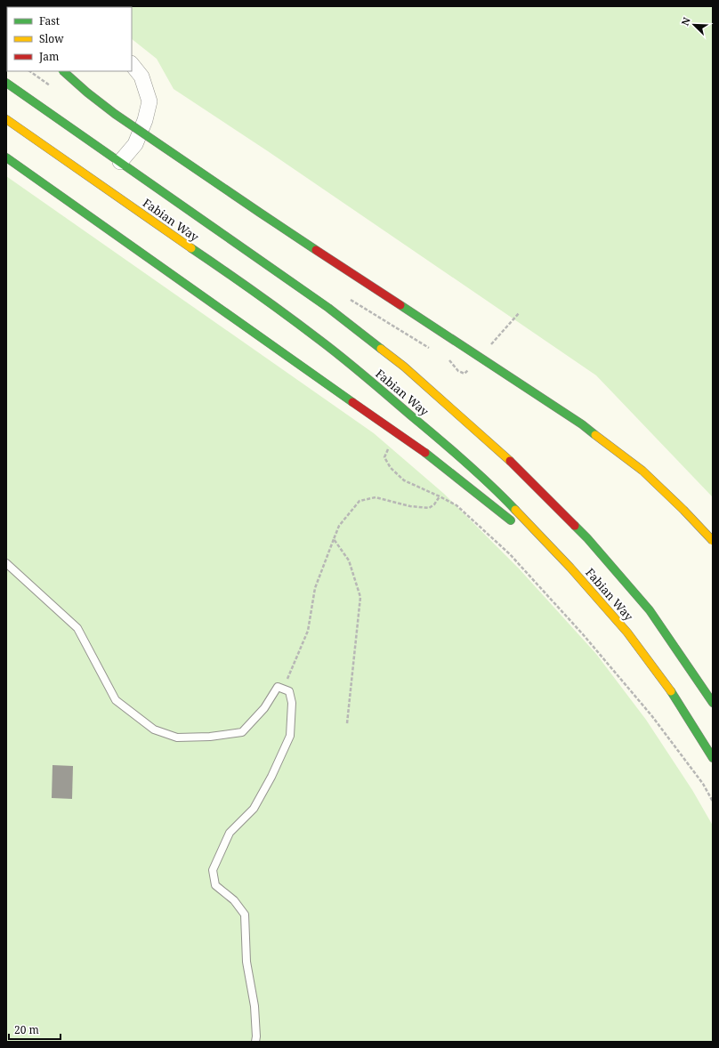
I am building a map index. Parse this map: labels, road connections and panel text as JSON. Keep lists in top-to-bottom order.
{
  "streets": {
    "highway": ["Fabian Way"]
  },
  "legend": ["Fast", "Slow", "Jam"],
  "scale_bar": "20 m",
  "north": "top left"
}
